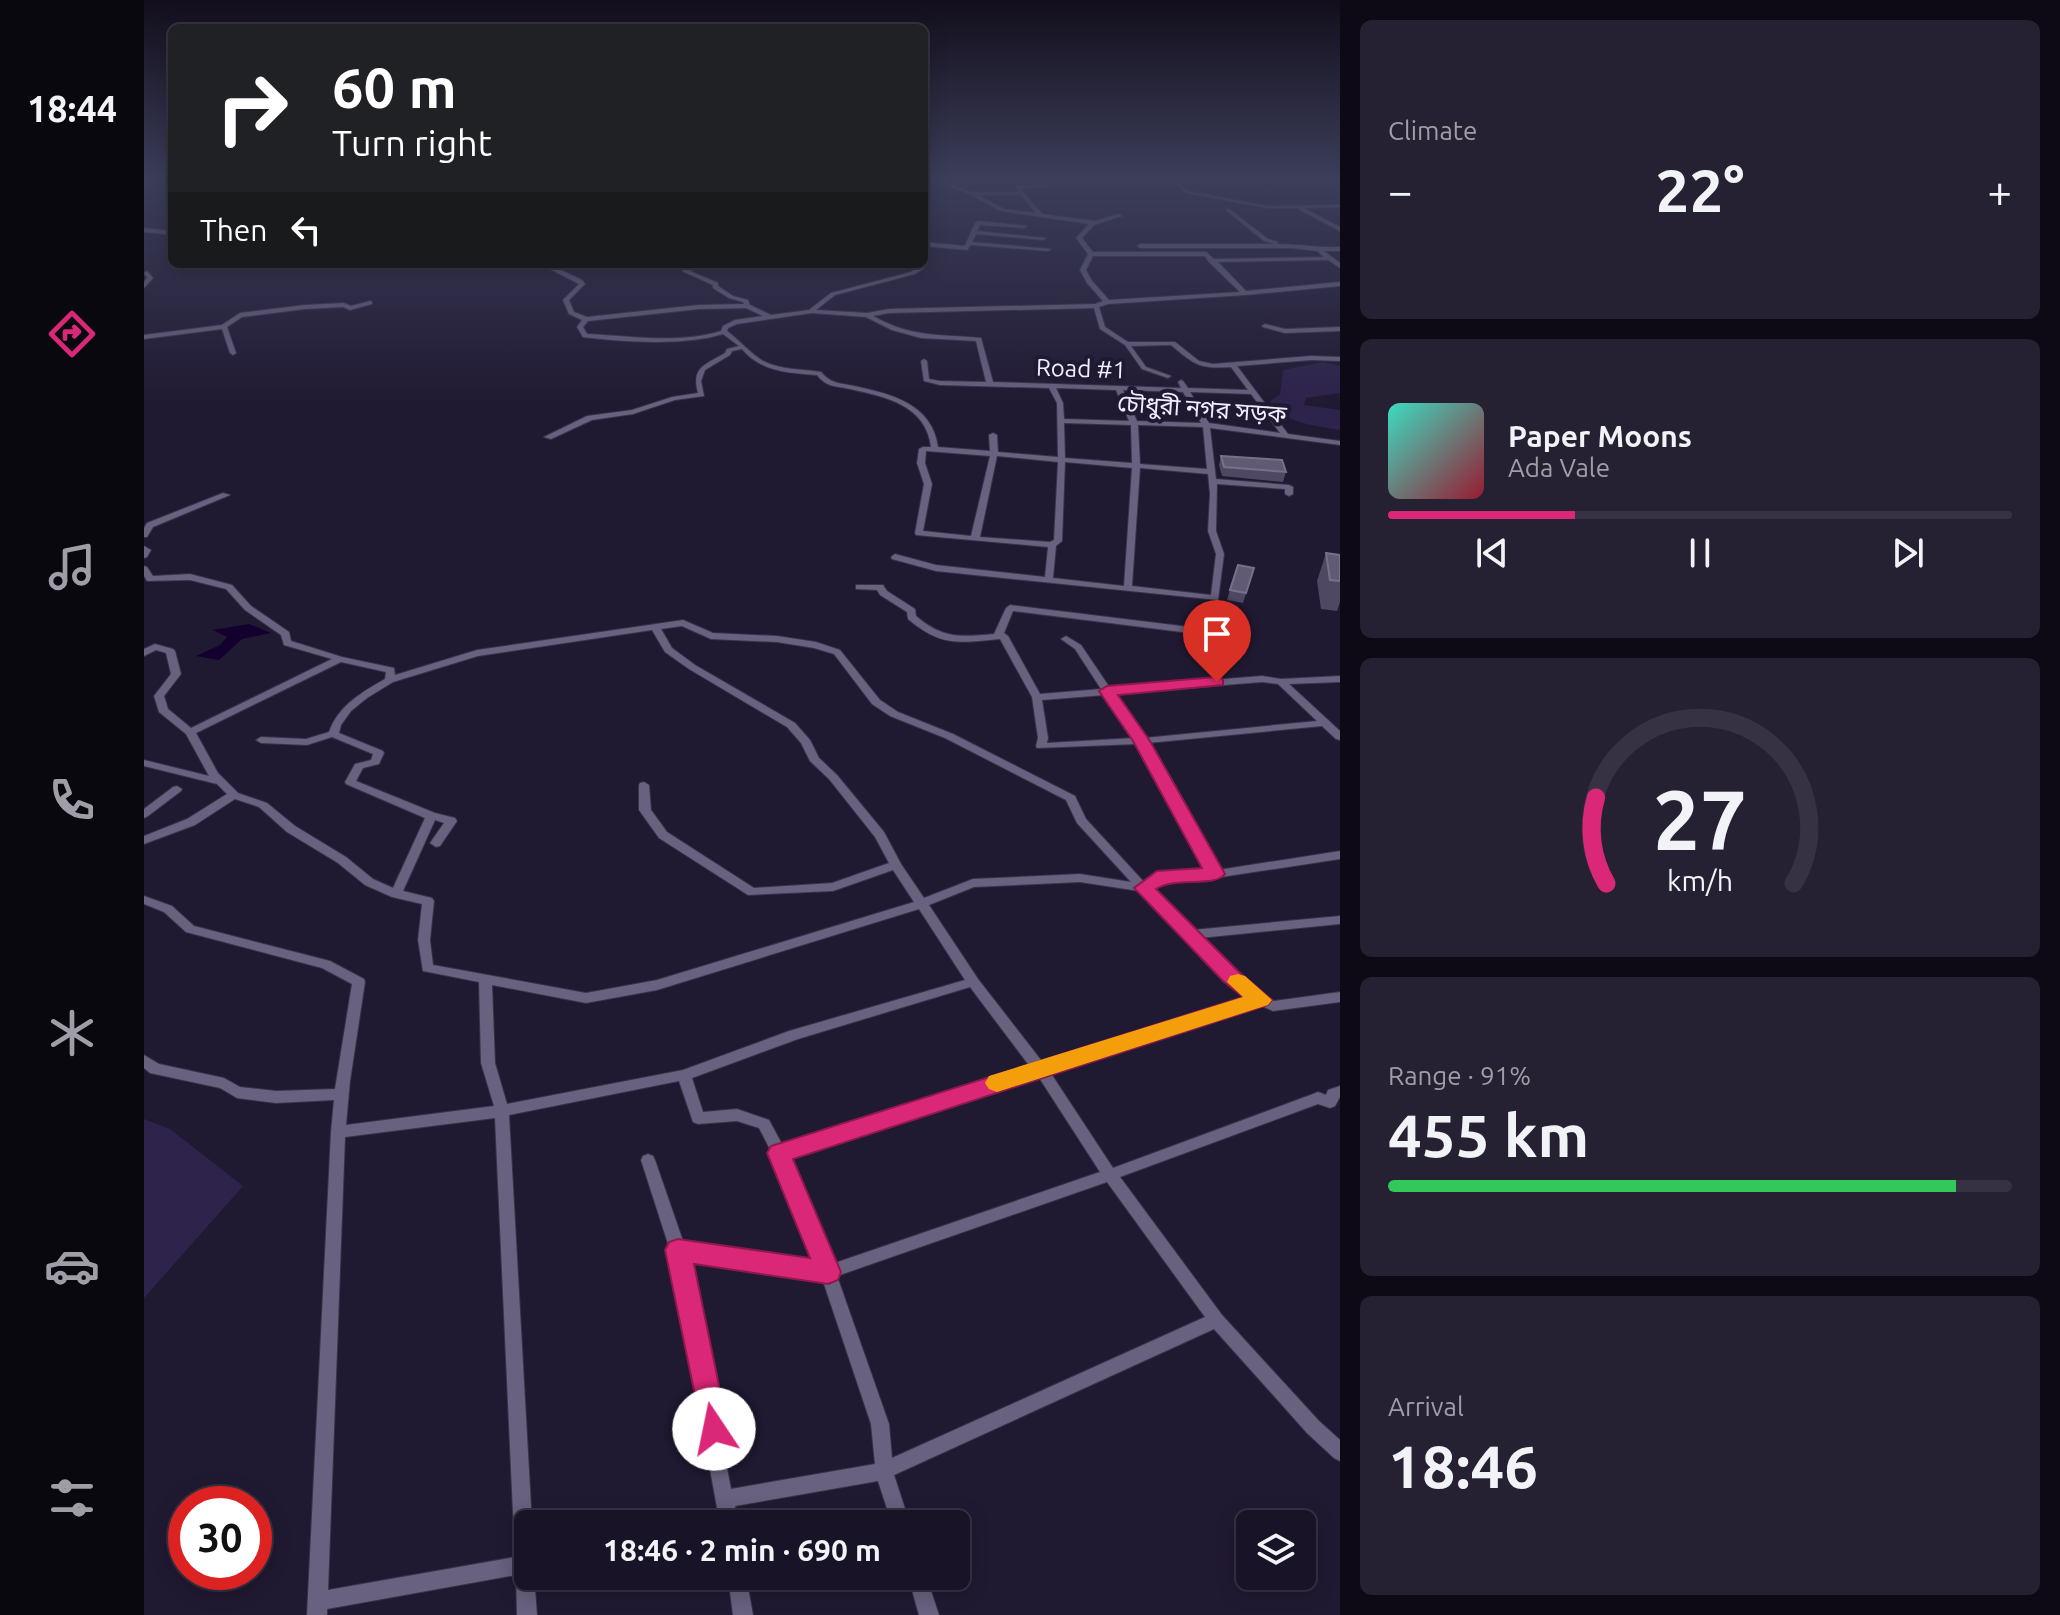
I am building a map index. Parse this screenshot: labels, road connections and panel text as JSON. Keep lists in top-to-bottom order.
{
  "streets": {
    "street": ["Road #1", "চৌধুরী নগর সড়ক"]
  },
  "page": {
    "tabs": "18:44",
    "tile": [
      "Climate",
      ["Range · 91%", "455 km"],
      ["Arrival", "18:46"]
    ],
    "turn": ["60 m", "Turn right"],
    "heat": ["−", "22°", "+"],
    "then": "Then",
    "song": ["Paper Moons", "Ada Vale"],
    "limit": "30",
    "trip": "18:46 · 2 min · 690 m",
    "gauge": ["27", "km/h"]
  }
}
